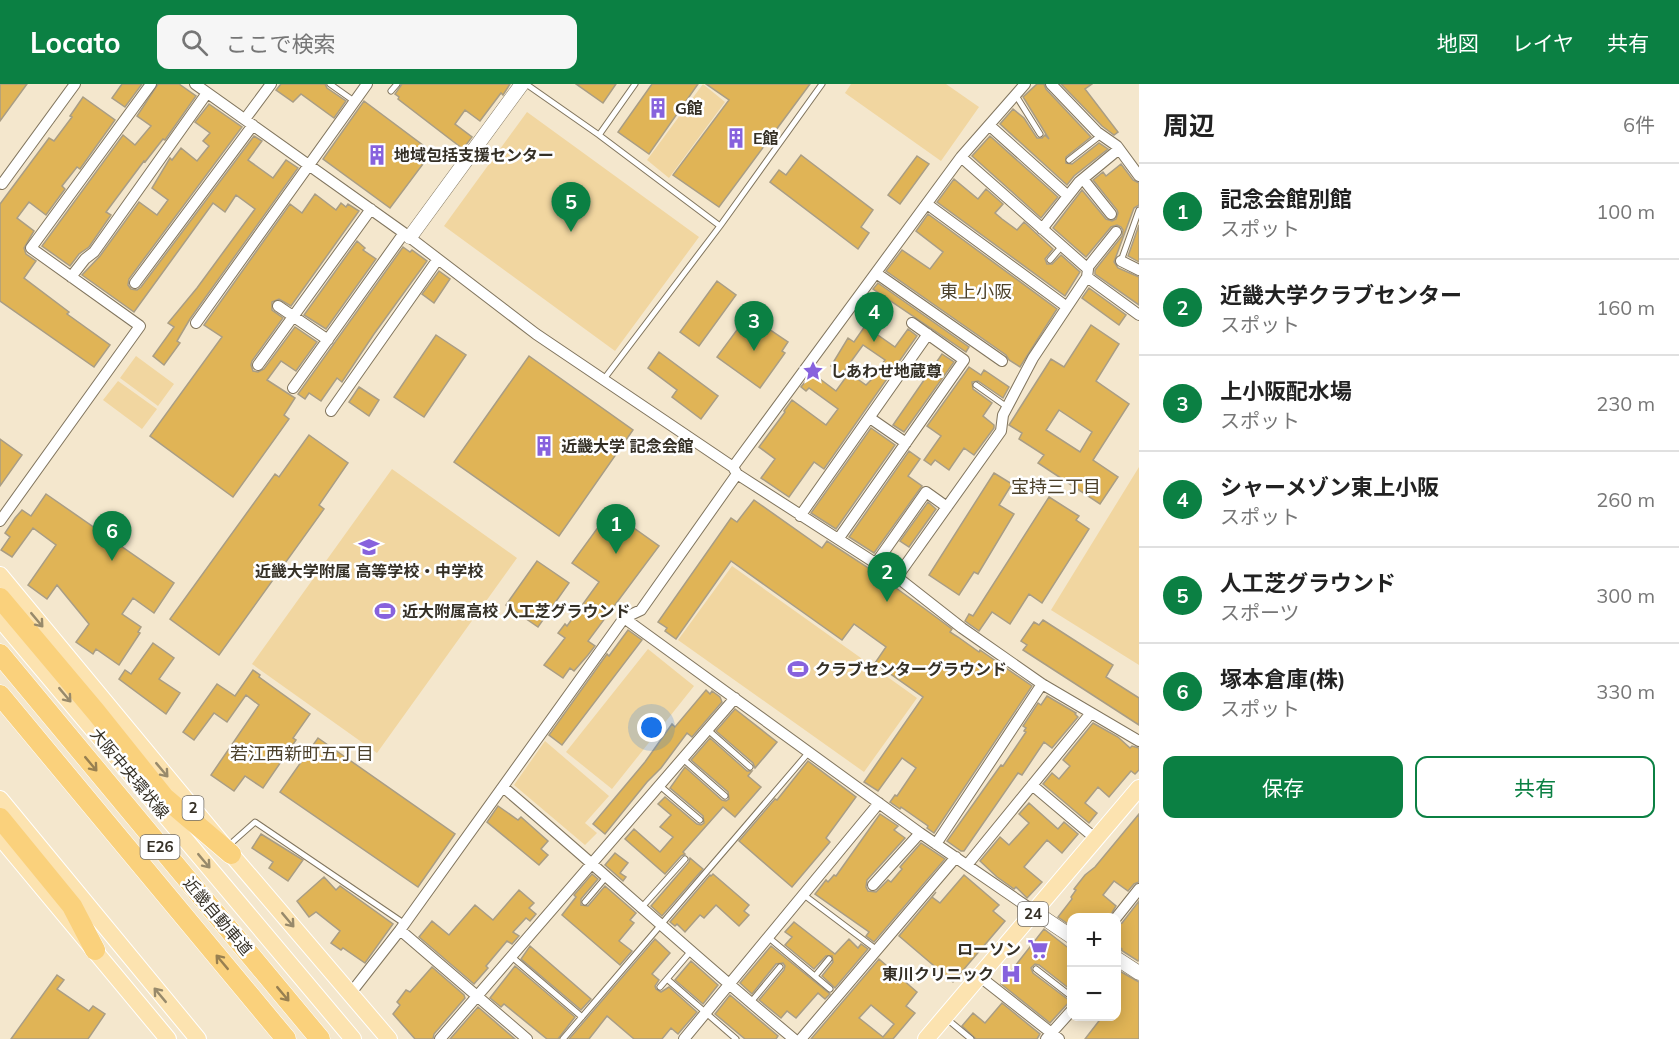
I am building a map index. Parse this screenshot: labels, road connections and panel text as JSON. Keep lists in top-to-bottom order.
{
  "streets": {
    "highway": ["E26", "近畿自動車道"],
    "main road": ["大阪中央環状線", "2", "24"]
  },
  "districts": ["東上小阪", "宝持三丁目", "若江西新町五丁目"],
  "places": {
    "building": [
      "G館",
      "E館",
      "地域包括支援センター",
      "近畿大学 記念会館"
    ],
    "place": ["しあわせ地蔵尊"],
    "school or university": ["近畿大学附属 高等学校・中学校"],
    "sports": ["近大附属高校 人工芝グラウンド", "クラブセンターグラウンド"],
    "supermarket": ["ローソン"],
    "hospital": ["東川クリニック"]
  },
  "page": {
    "header": "Locato",
    "search": "ここで検索",
    "nav": ["地図", "レイヤ", "共有"],
    "heading": ["周辺", "6件"],
    "list": [
      {
        "mark": "1",
        "name": "記念会館別館",
        "note": "スポット",
        "value": "100 m"
      },
      {
        "mark": "2",
        "name": "近畿大学クラブセンター",
        "note": "スポット",
        "value": "160 m"
      },
      {
        "mark": "3",
        "name": "上小阪配水場",
        "note": "スポット",
        "value": "230 m"
      },
      {
        "mark": "4",
        "name": "シャーメゾン東上小阪",
        "note": "スポット",
        "value": "260 m"
      },
      {
        "mark": "5",
        "name": "人工芝グラウンド",
        "note": "スポーツ",
        "value": "300 m"
      },
      {
        "mark": "6",
        "name": "塚本倉庫(株)",
        "note": "スポット",
        "value": "330 m"
      }
    ],
    "pins": [
      "5",
      "4",
      "3",
      "1",
      "6",
      "2"
    ],
    "buttons": ["保存", "共有"],
    "map_buttons": ["+", "−"]
  }
}
